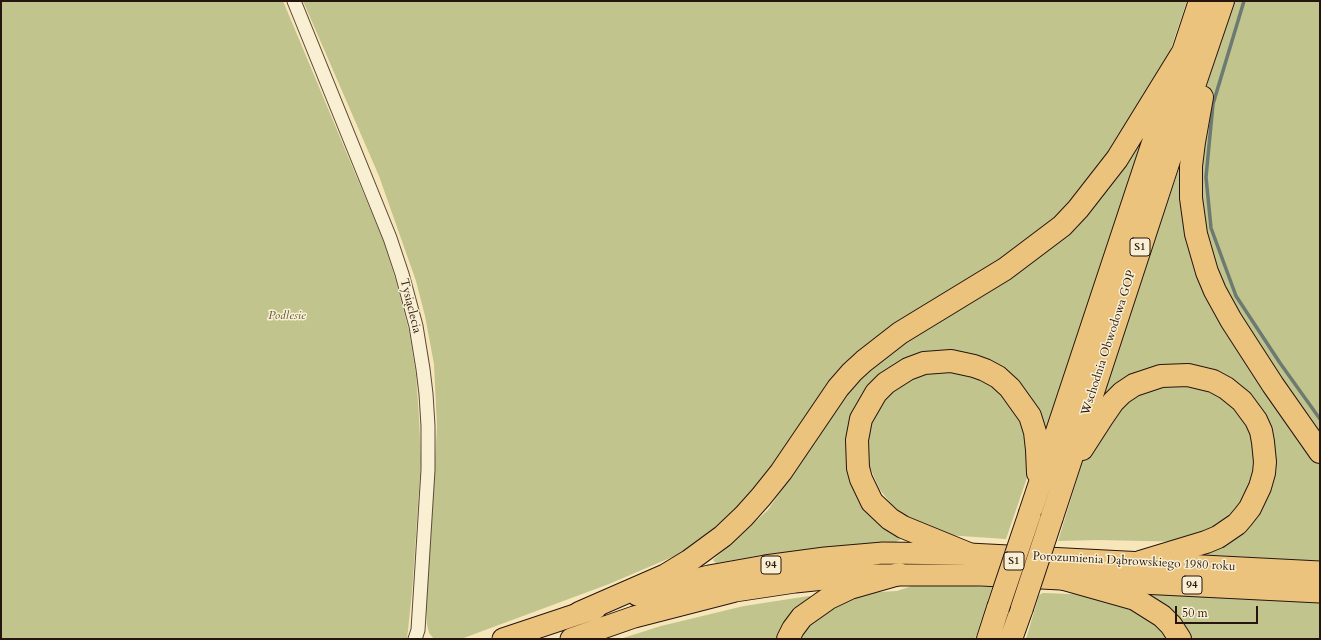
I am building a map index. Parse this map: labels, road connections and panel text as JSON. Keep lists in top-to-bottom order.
{
  "streets": {
    "highway": ["S1", "Wschodnia Obwodowa GOP"],
    "main road": ["Porozumienia Dąbrowskiego 1980 roku", "94"],
    "street": ["Tysiąclecia"]
  },
  "parks": ["Podlesie"],
  "scale_bar": "50 m"
}
